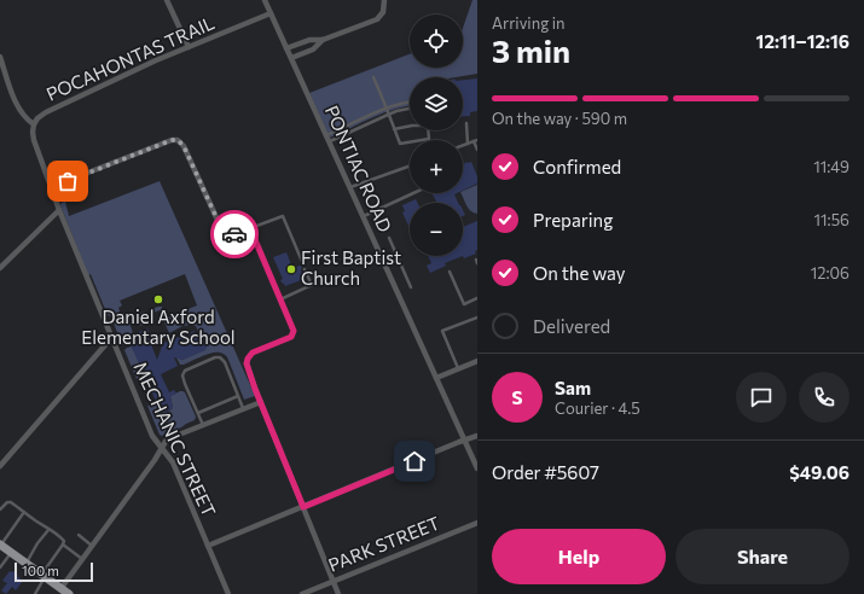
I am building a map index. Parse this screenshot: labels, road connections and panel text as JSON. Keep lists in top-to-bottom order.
{
  "streets": {
    "street": [
      "POCAHONTAS TRAIL",
      "PONTIAC ROAD",
      "MECHANIC STREET",
      "PARK STREET"
    ]
  },
  "crossings": [
    ["POCAHONTAS TRAIL", "PONTIAC ROAD"],
    ["POCAHONTAS TRAIL", "MECHANIC STREET"]
  ],
  "places": ["First Baptist Church", "Daniel Axford Elementary School"],
  "scale_bar": "100 m",
  "page": {
    "heading": ["3 min", "Arriving in", "12:11–12:16"],
    "panel": [
      "Sam",
      "Courier · 4.5",
      "Order #5607",
      "$49.06"
    ],
    "map_buttons": ["+", "−"],
    "bar": "On the way · 590 m",
    "list": [
      ["Confirmed", "11:49"],
      ["Preparing", "11:56"],
      ["On the way", "12:06"],
      "Delivered"
    ],
    "round": "S",
    "buttons": ["Help", "Share"],
    "scale": "100 m"
  }
}
